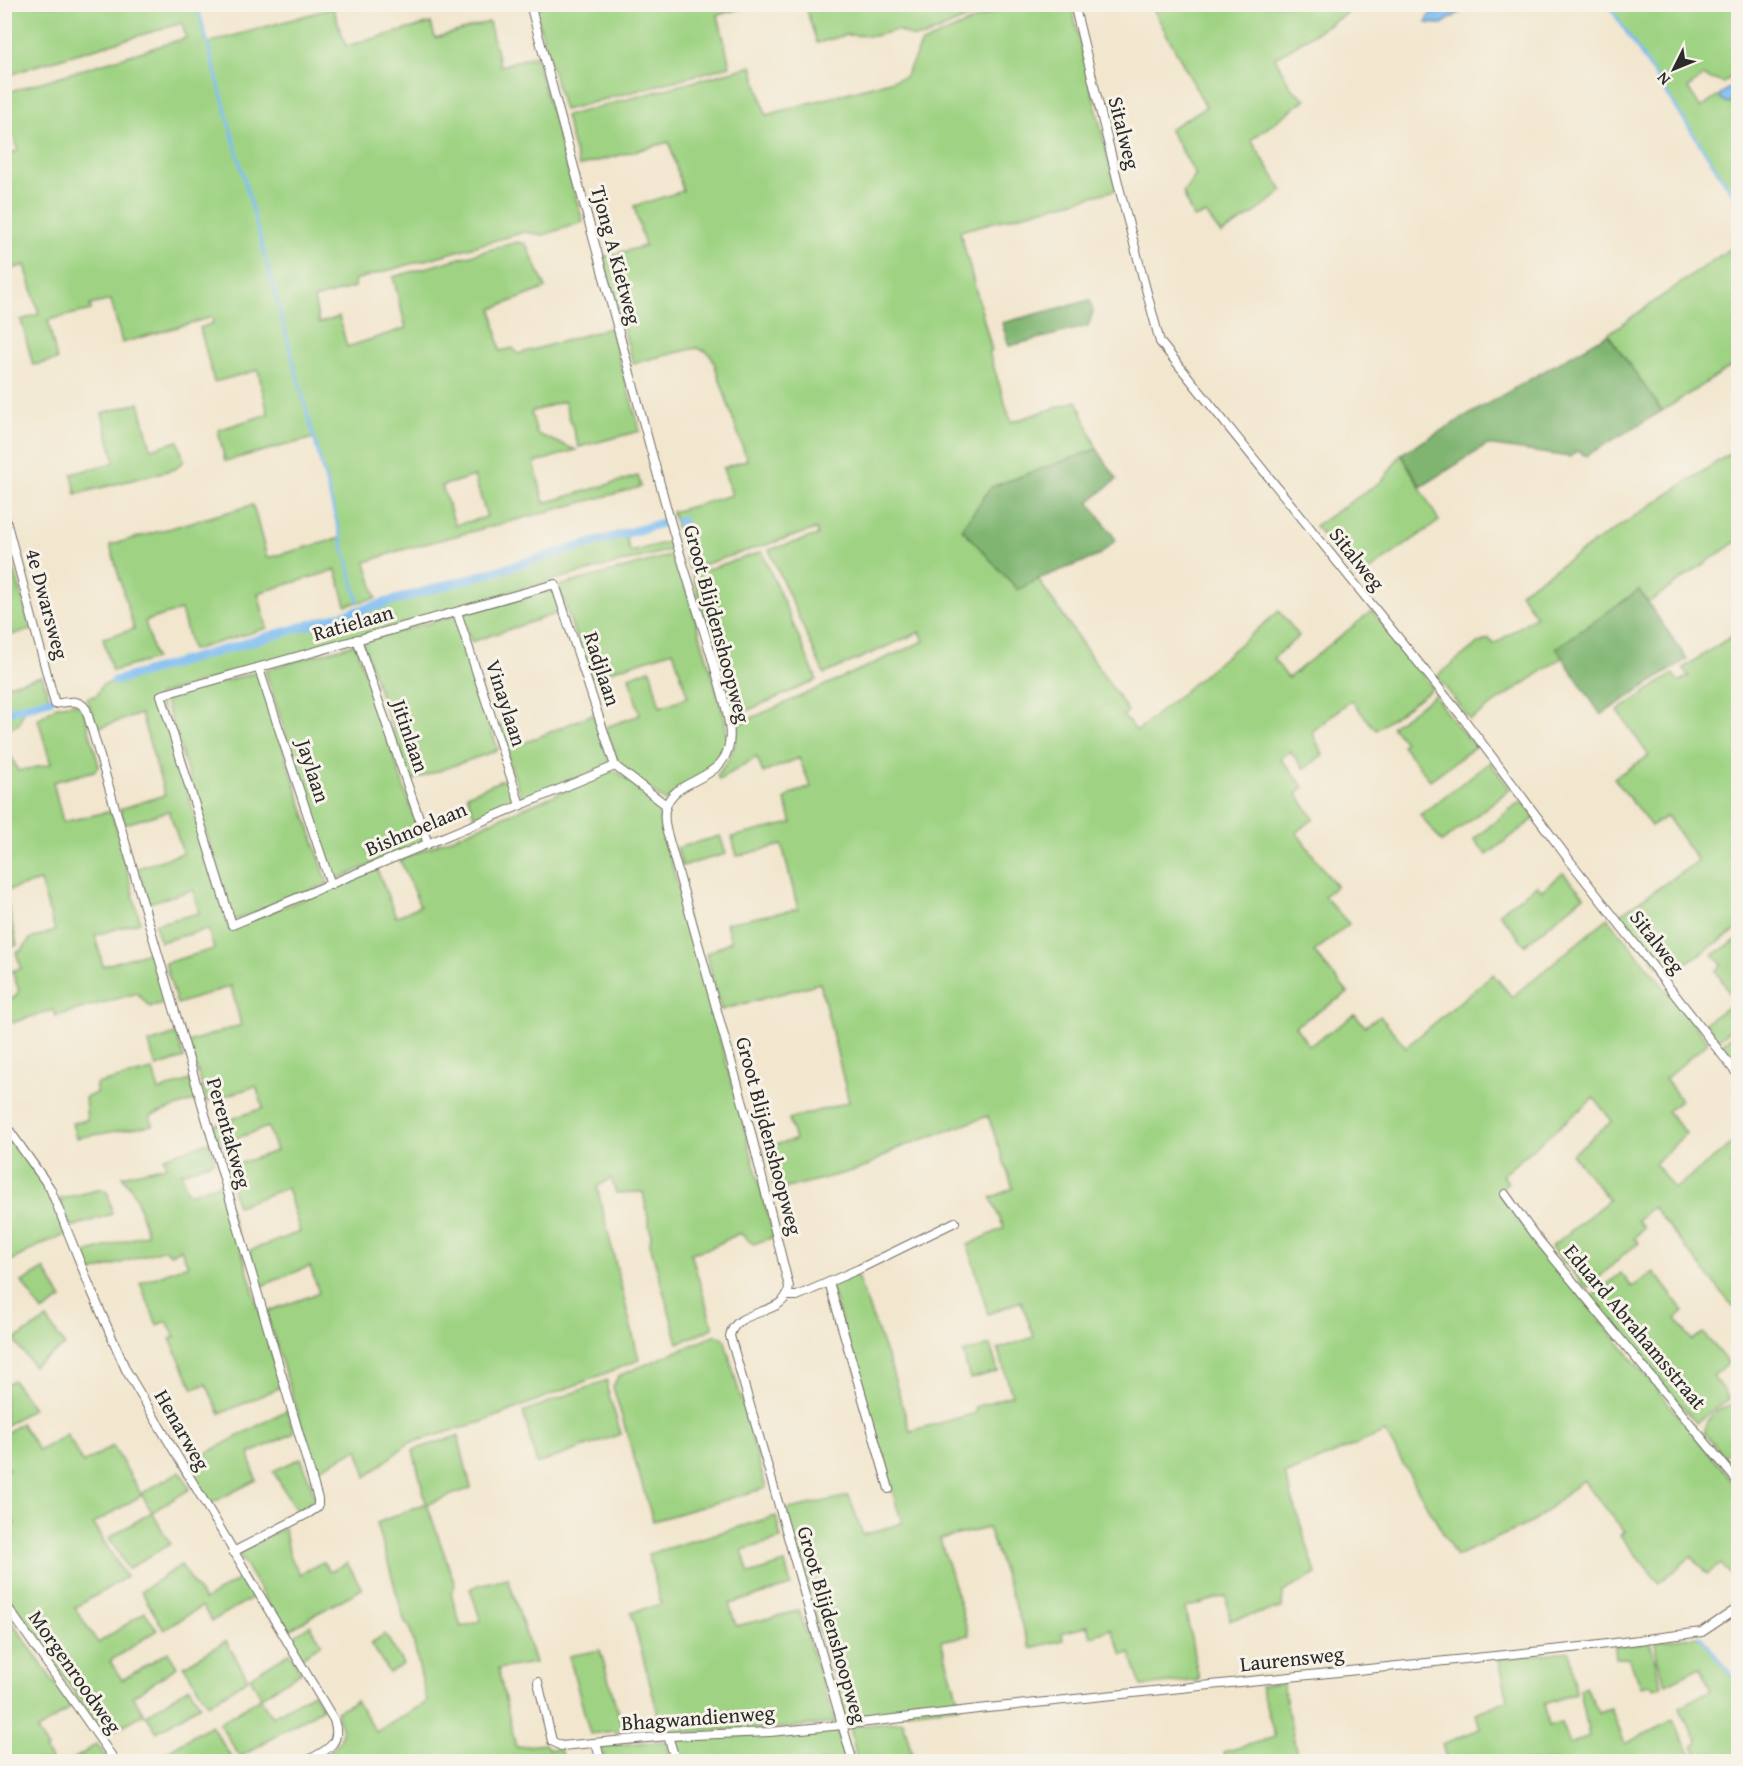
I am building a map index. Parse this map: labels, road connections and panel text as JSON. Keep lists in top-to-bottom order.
{
  "streets": {
    "street": [
      "Sitalweg",
      "Tjong A Kietweg",
      "4e Dwarsweg",
      "Ratielaan",
      "Groot Blijdenshoopweg",
      "Radjlaan",
      "Vinaylaan",
      "Jitinlaan",
      "Jaylaan",
      "Bishnoelaan",
      "Perentakweg",
      "Eduard Abrahamsstraat",
      "Henarweg",
      "Laurensweg",
      "Morgenroodweg",
      "Bhagwandienweg"
    ]
  },
  "crossings": [
    ["Tjong A Kietweg", "Groot Blijdenshoopweg"],
    ["4e Dwarsweg", "Perentakweg"],
    ["Ratielaan", "Radjlaan"],
    ["Ratielaan", "Vinaylaan"],
    ["Ratielaan", "Jitinlaan"],
    ["Ratielaan", "Jaylaan"],
    ["Ratielaan", "Bishnoelaan"],
    ["Groot Blijdenshoopweg", "Laurensweg"],
    ["Groot Blijdenshoopweg", "Bhagwandienweg"],
    ["Radjlaan", "Bishnoelaan"],
    ["Vinaylaan", "Bishnoelaan"],
    ["Jitinlaan", "Bishnoelaan"],
    ["Jaylaan", "Bishnoelaan"],
    ["Perentakweg", "Henarweg"],
    ["Laurensweg", "Bhagwandienweg"]
  ],
  "north": "bottom left"
}
